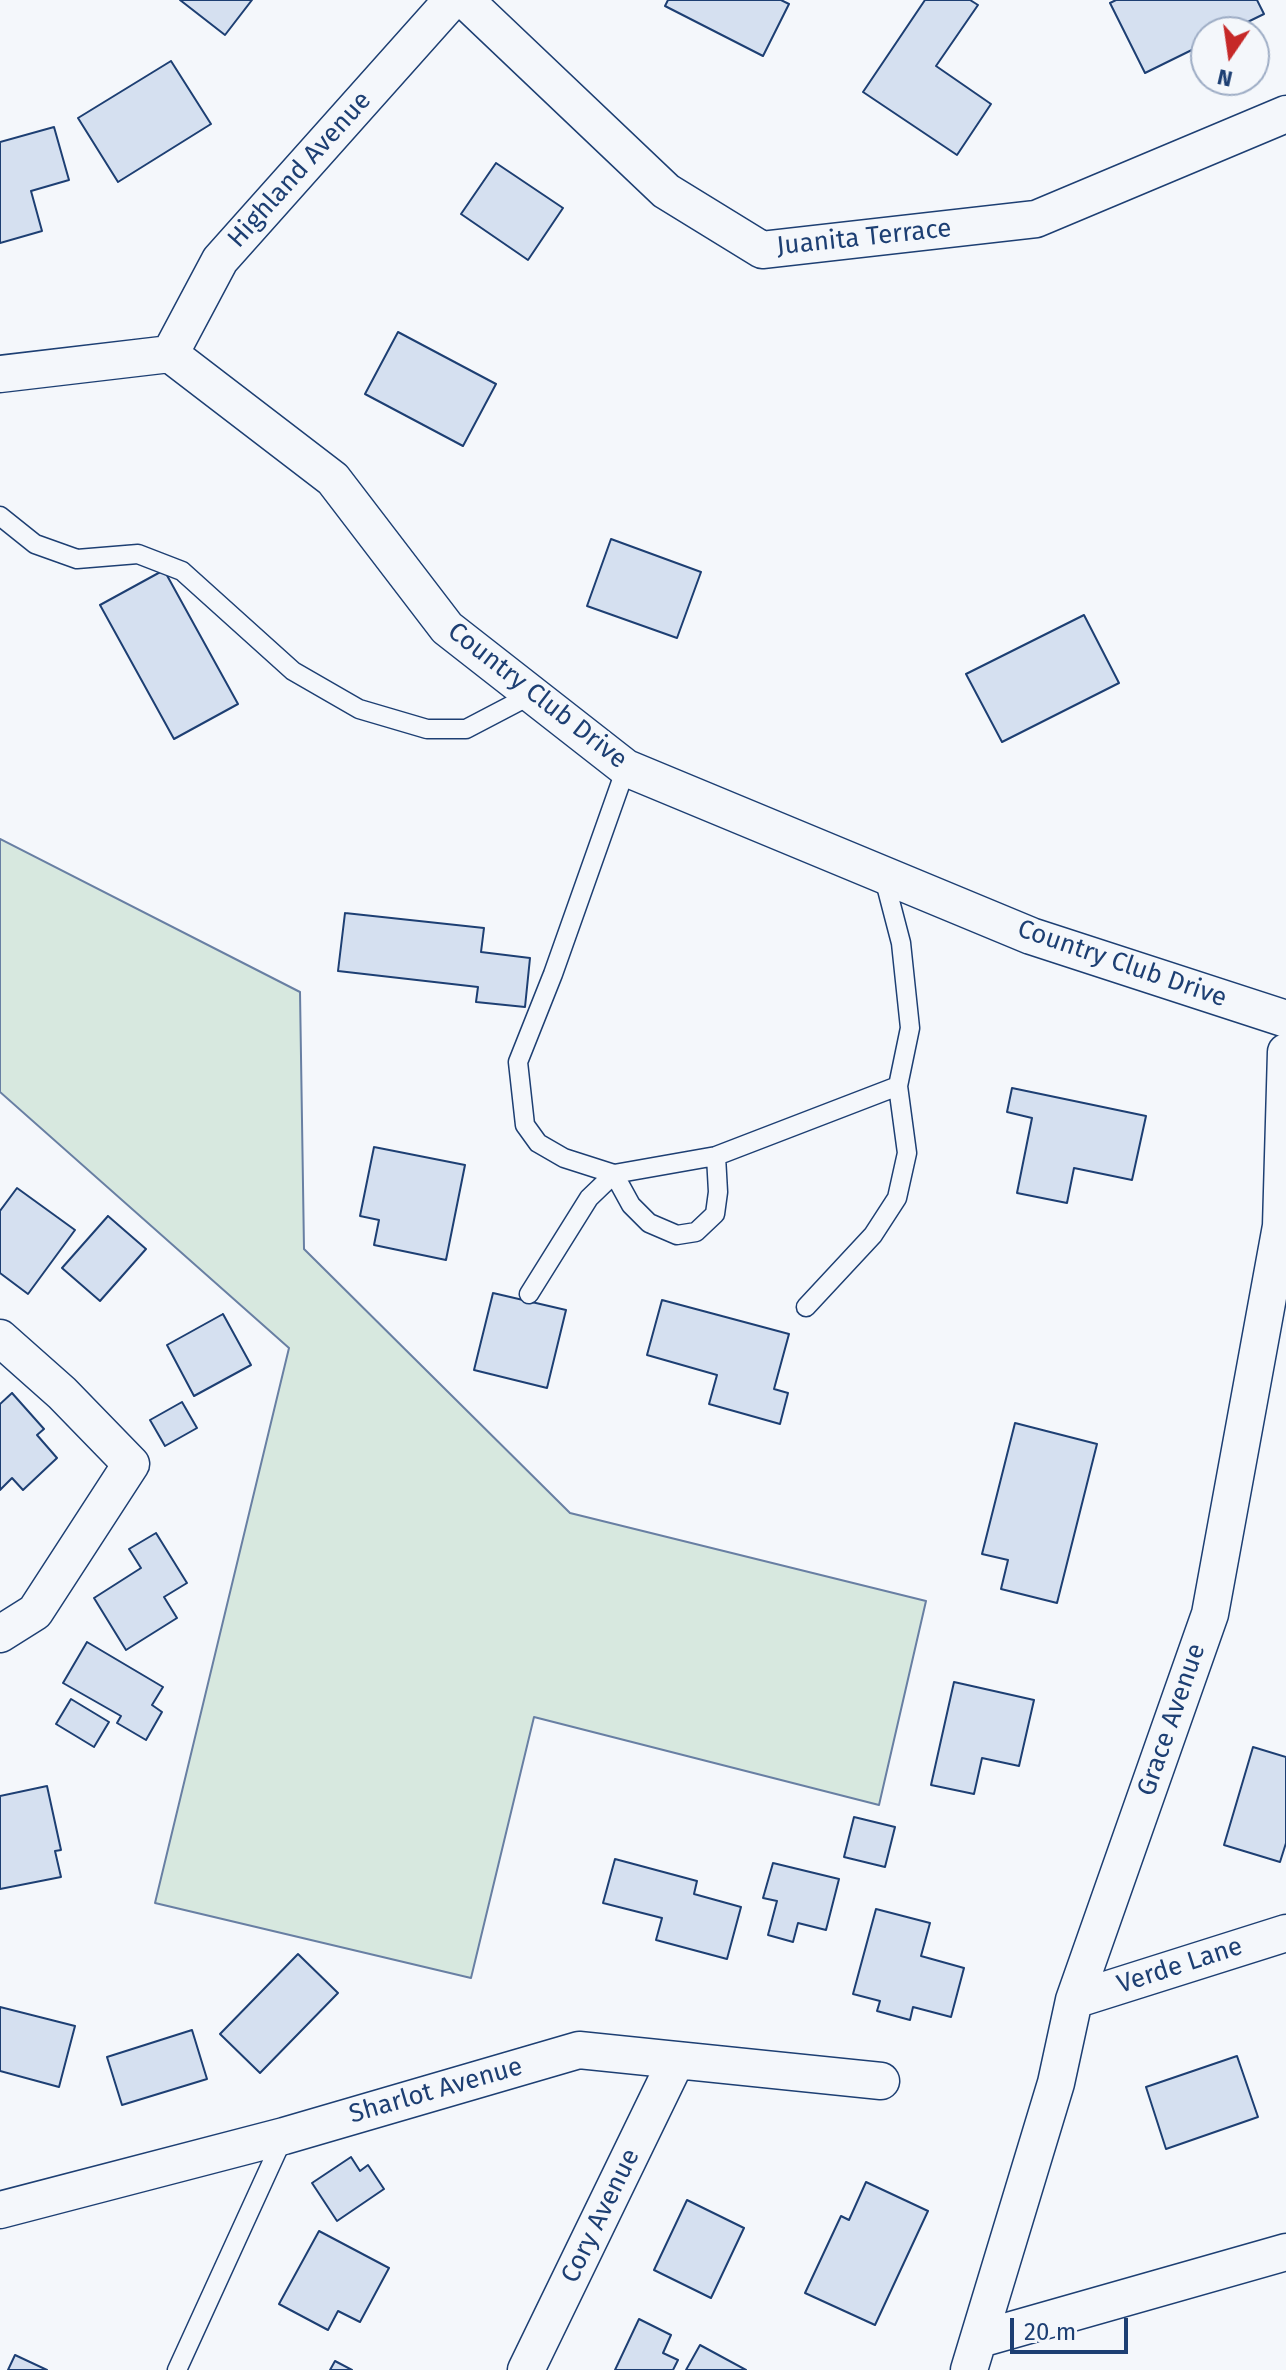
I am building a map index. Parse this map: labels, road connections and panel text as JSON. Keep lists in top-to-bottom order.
{
  "streets": {
    "street": [
      "Highland Avenue",
      "Juanita Terrace",
      "Country Club Drive",
      "Grace Avenue",
      "Verde Lane",
      "Sharlot Avenue",
      "Cory Avenue"
    ]
  },
  "crossings": [
    ["Highland Avenue", "Country Club Drive"],
    ["Grace Avenue", "Verde Lane"],
    ["Sharlot Avenue", "Cory Avenue"]
  ],
  "scale_bar": "20 m",
  "north": "bottom"
}
